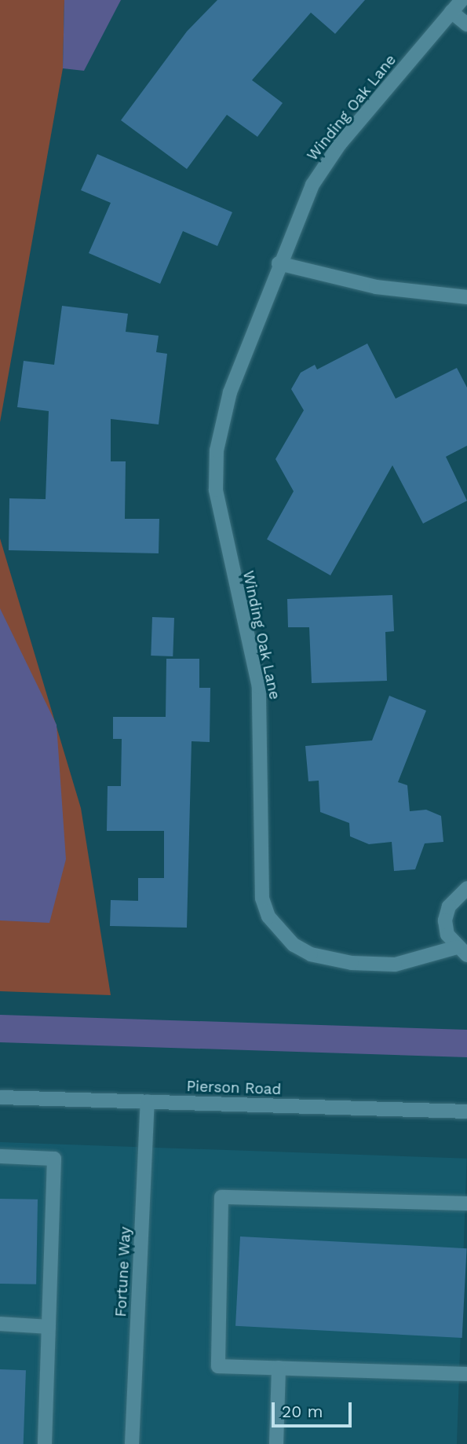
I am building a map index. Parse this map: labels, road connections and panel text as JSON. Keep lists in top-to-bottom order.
{
  "streets": {
    "street": ["Winding Oak Lane", "Pierson Road", "Fortune Way"]
  },
  "crossings": [
    ["Pierson Road", "Fortune Way"]
  ],
  "scale_bar": "20 m"
}
